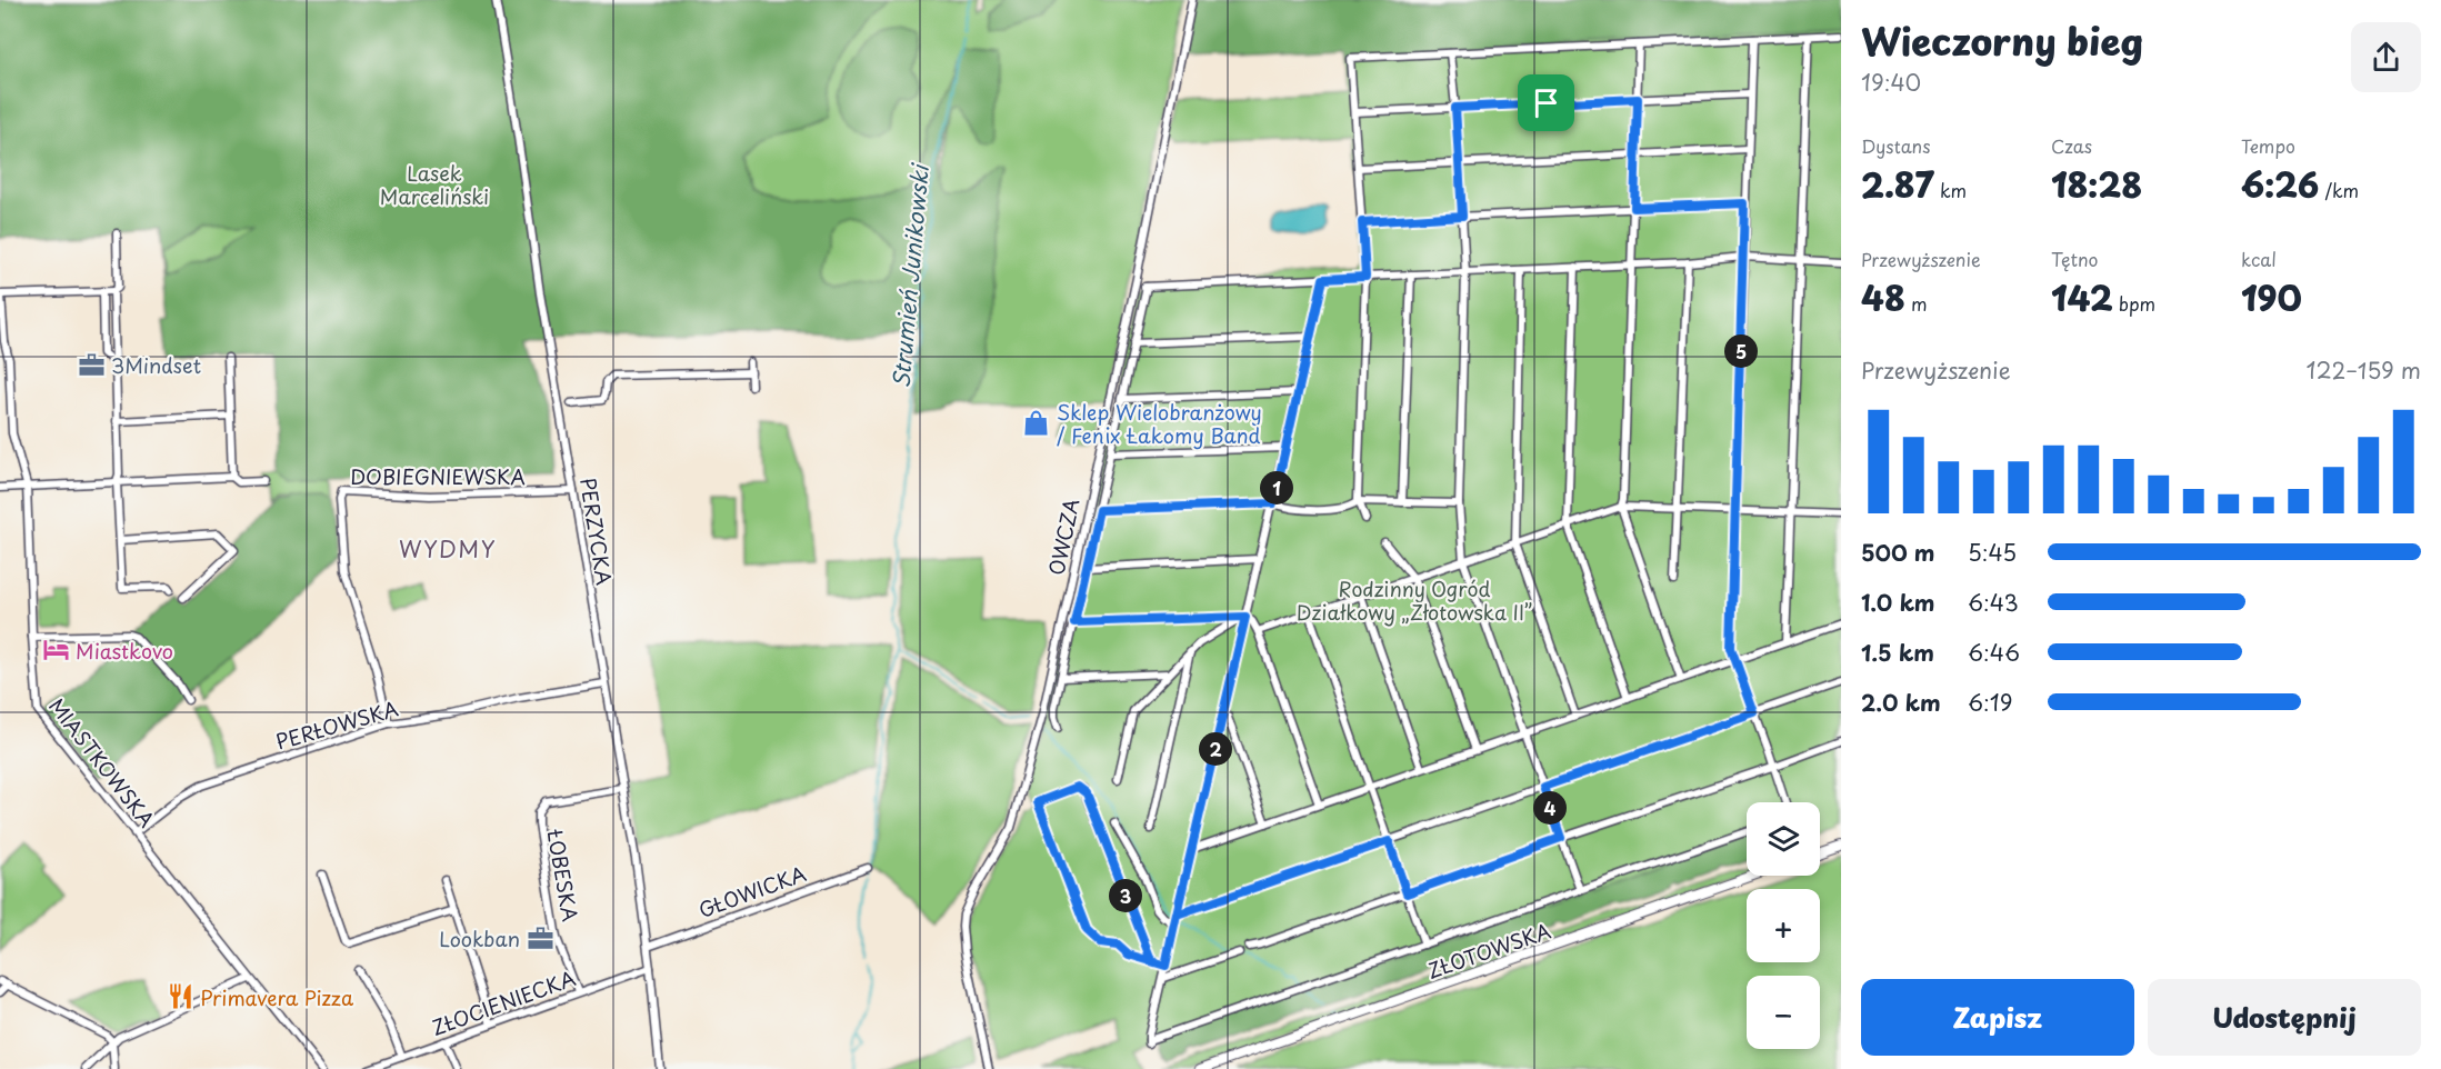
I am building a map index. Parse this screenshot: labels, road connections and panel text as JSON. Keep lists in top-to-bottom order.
{
  "streets": {
    "street": [
      "DOBIEGNIEWSKA",
      "PERZYCKA",
      "OWCZA",
      "PERŁOWSKA",
      "MIASTKOWSKA",
      "ŁOBESKA",
      "GŁOWICKA",
      "ZŁOTOWSKA",
      "ZŁOCIENIECKA"
    ]
  },
  "crossings": [
    ["DOBIEGNIEWSKA", "PERZYCKA"],
    ["DOBIEGNIEWSKA", "PERŁOWSKA"],
    ["PERZYCKA", "PERŁOWSKA"],
    ["PERZYCKA", "ŁOBESKA"],
    ["PERZYCKA", "GŁOWICKA"],
    ["PERZYCKA", "ZŁOCIENIECKA"],
    ["PERŁOWSKA", "MIASTKOWSKA"],
    ["ŁOBESKA", "ZŁOCIENIECKA"]
  ],
  "districts": ["WYDMY"],
  "water": ["Strumień Junikowski"],
  "parks": ["Lasek Marceliński", "Rodzinny Ogród Działkowy „Złotowska II”"],
  "places": {
    "office": ["3Mindset", "Lookban"],
    "shop": ["Sklep Wielobranżowy / Fenix Łakomy Band"],
    "hotel": ["Miastkovo"],
    "restaurant": ["Primavera Pizza"]
  },
  "page": {
    "heading": ["Wieczorny bieg", "19:40"],
    "stats": [
      ["Dystans", "2.87 km"],
      ["Czas", "18:28"],
      ["Tempo", "6:26 /km"],
      ["Przewyższenie", "48 m"],
      ["Tętno", "142 bpm"],
      ["kcal", "190"]
    ],
    "pins": [
      "5",
      "1",
      "2",
      "4",
      "3"
    ],
    "chart": ["Przewyższenie", "122–159 m"],
    "list": [
      {
        "name": "500 m",
        "note": "5:45"
      },
      {
        "name": "1.0 km",
        "note": "6:43"
      },
      {
        "name": "1.5 km",
        "note": "6:46"
      },
      {
        "name": "2.0 km",
        "note": "6:19"
      }
    ],
    "map_buttons": ["+", "−"],
    "buttons": ["Zapisz", "Udostępnij"]
  }
}
